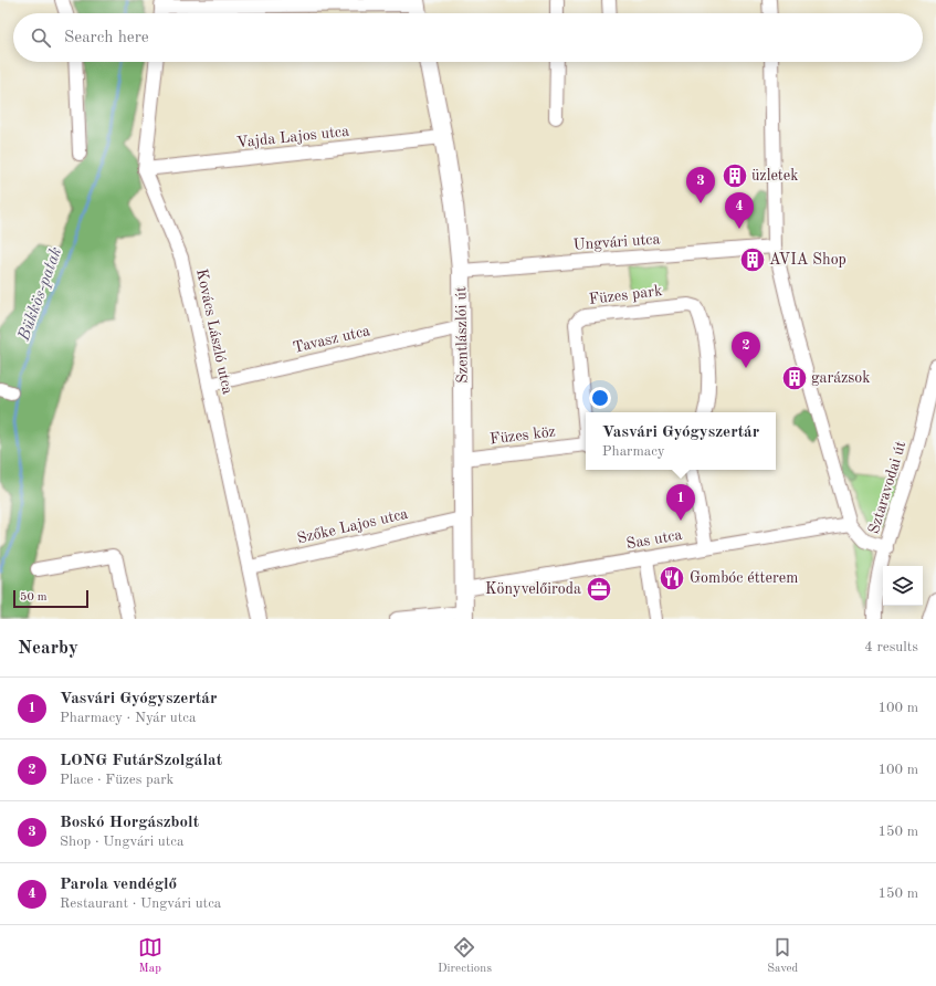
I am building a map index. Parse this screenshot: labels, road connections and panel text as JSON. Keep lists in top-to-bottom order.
{
  "streets": {
    "main road": ["Szentlászlói út"],
    "street": [
      "Vajda Lajos utca",
      "Ungvári utca",
      "Füzes park",
      "Kovács László utca",
      "Tavasz utca",
      "Füzes köz",
      "Sztaravodai út",
      "Szőke Lajos utca",
      "Sas utca"
    ]
  },
  "crossings": [
    ["Vajda Lajos utca", "Kovács László utca"],
    ["Vajda Lajos utca", "Szentlászlói út"],
    ["Ungvári utca", "Szentlászlói út"],
    ["Kovács László utca", "Tavasz utca"],
    ["Kovács László utca", "Szőke Lajos utca"],
    ["Szentlászlói út", "Tavasz utca"],
    ["Szentlászlói út", "Füzes köz"],
    ["Szentlászlói út", "Szőke Lajos utca"],
    ["Szentlászlói út", "Sas utca"]
  ],
  "water": ["Bükkös-patak"],
  "places": {
    "building": ["üzletek", "AVIA Shop", "garázsok"],
    "restaurant": ["Gombóc étterem"],
    "office": ["Könyvelőiroda"]
  },
  "scale_bar": "50 m",
  "page": {
    "search": "Search here",
    "pins": [
      "3",
      "4",
      "2",
      "1"
    ],
    "popup": ["Vasvári Gyógyszertár", "Pharmacy"],
    "scale": "50 m",
    "heading": ["Nearby", "4 results"],
    "list": [
      {
        "mark": "1",
        "name": "Vasvári Gyógyszertár",
        "note": "Pharmacy · Nyár utca",
        "value": "100 m"
      },
      {
        "mark": "2",
        "name": "LONG FutárSzolgálat",
        "note": "Place · Füzes park",
        "value": "100 m"
      },
      {
        "mark": "3",
        "name": "Boskó Horgászbolt",
        "note": "Shop · Ungvári utca",
        "value": "150 m"
      },
      {
        "mark": "4",
        "name": "Parola vendéglő",
        "note": "Restaurant · Ungvári utca",
        "value": "150 m"
      }
    ],
    "nav": ["Map", "Directions", "Saved"]
  }
}
